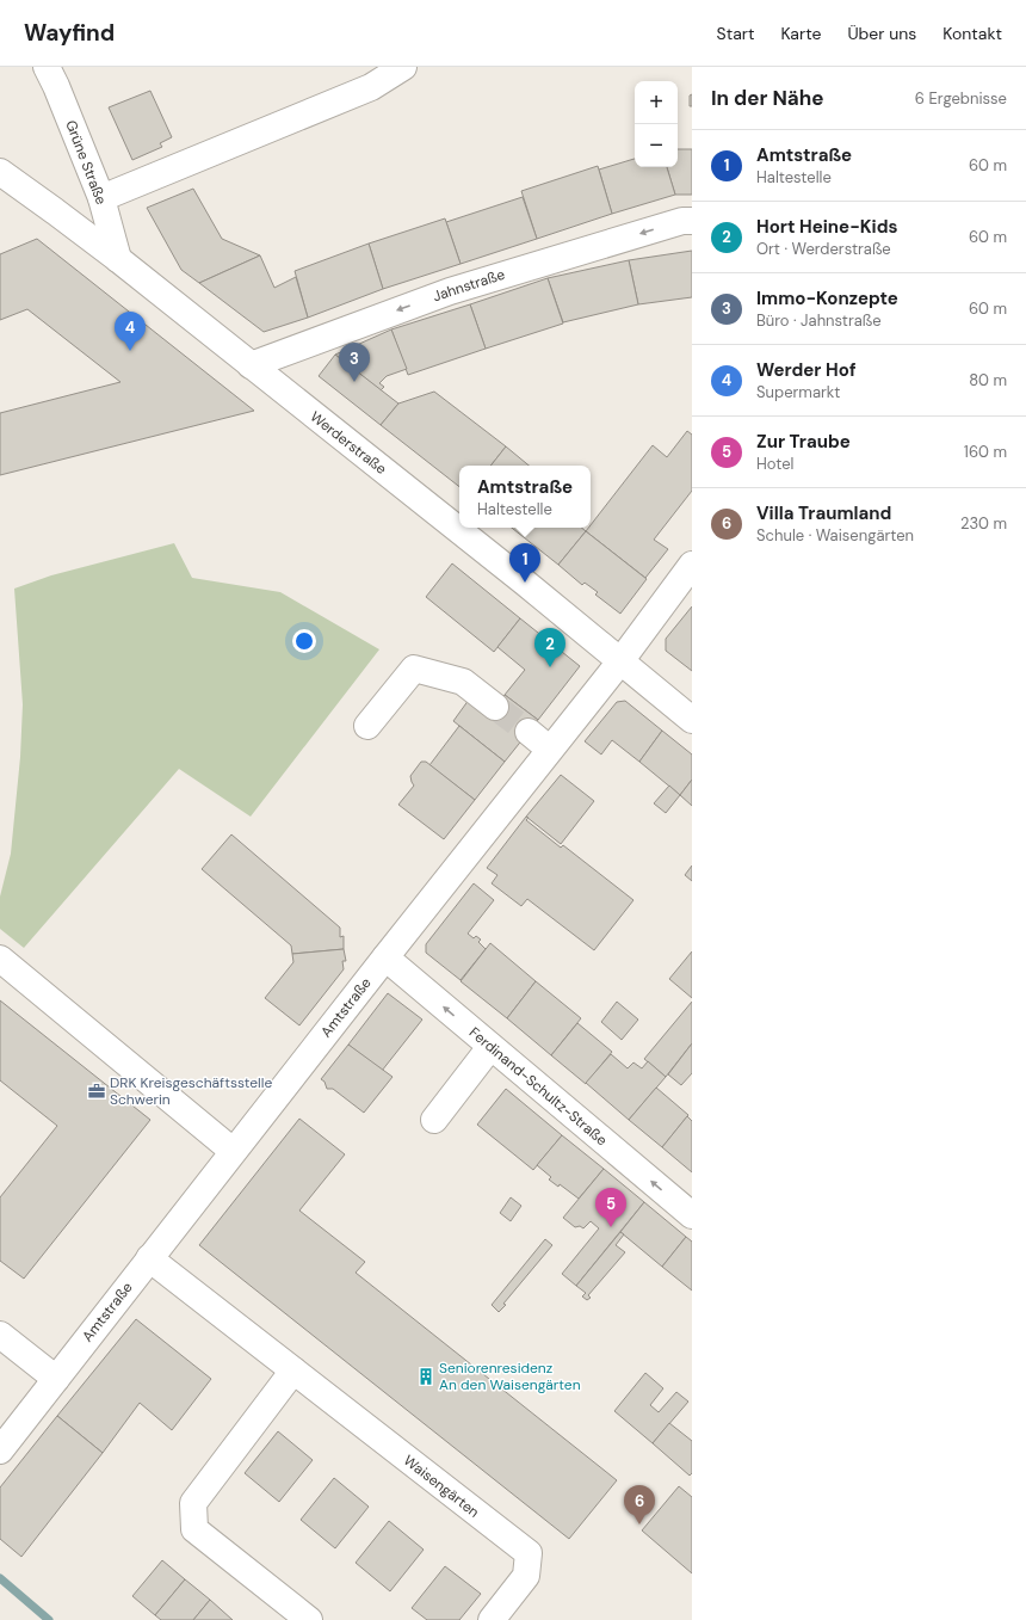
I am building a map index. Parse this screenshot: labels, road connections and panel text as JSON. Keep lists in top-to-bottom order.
{
  "streets": {
    "street": [
      "Grüne Straße",
      "Jahnstraße",
      "Werderstraße",
      "Amtstraße",
      "Ferdinand-Schultz-Straße",
      "Waisengärten"
    ]
  },
  "crossings": [
    ["Grüne Straße", "Werderstraße"],
    ["Jahnstraße", "Werderstraße"],
    ["Werderstraße", "Amtstraße"],
    ["Amtstraße", "Ferdinand-Schultz-Straße"],
    ["Amtstraße", "Waisengärten"]
  ],
  "one_way": ["Ferdinand-Schultz-Straße"],
  "places": {
    "office": ["DRK Kreisgeschäftsstelle Schwerin"],
    "building": ["Seniorenresidenz An den Waisengärten"]
  },
  "page": {
    "header": "Wayfind",
    "nav": [
      "Start",
      "Karte",
      "Über uns",
      "Kontakt"
    ],
    "heading": ["In der Nähe", "6 Ergebnisse"],
    "map_buttons": ["+", "−"],
    "list": [
      {
        "mark": "1",
        "name": "Amtstraße",
        "note": "Haltestelle",
        "value": "60 m"
      },
      {
        "mark": "2",
        "name": "Hort Heine-Kids",
        "note": "Ort · Werderstraße",
        "value": "60 m"
      },
      {
        "mark": "3",
        "name": "Immo-Konzepte",
        "note": "Büro · Jahnstraße",
        "value": "60 m"
      },
      {
        "mark": "4",
        "name": "Werder Hof",
        "note": "Supermarkt",
        "value": "80 m"
      },
      {
        "mark": "5",
        "name": "Zur Traube",
        "note": "Hotel",
        "value": "160 m"
      },
      {
        "mark": "6",
        "name": "Villa Traumland",
        "note": "Schule · Waisengärten",
        "value": "230 m"
      }
    ],
    "pins": [
      "4",
      "3",
      "1",
      "2",
      "5",
      "6"
    ],
    "popup": ["Amtstraße", "Haltestelle"]
  }
}
